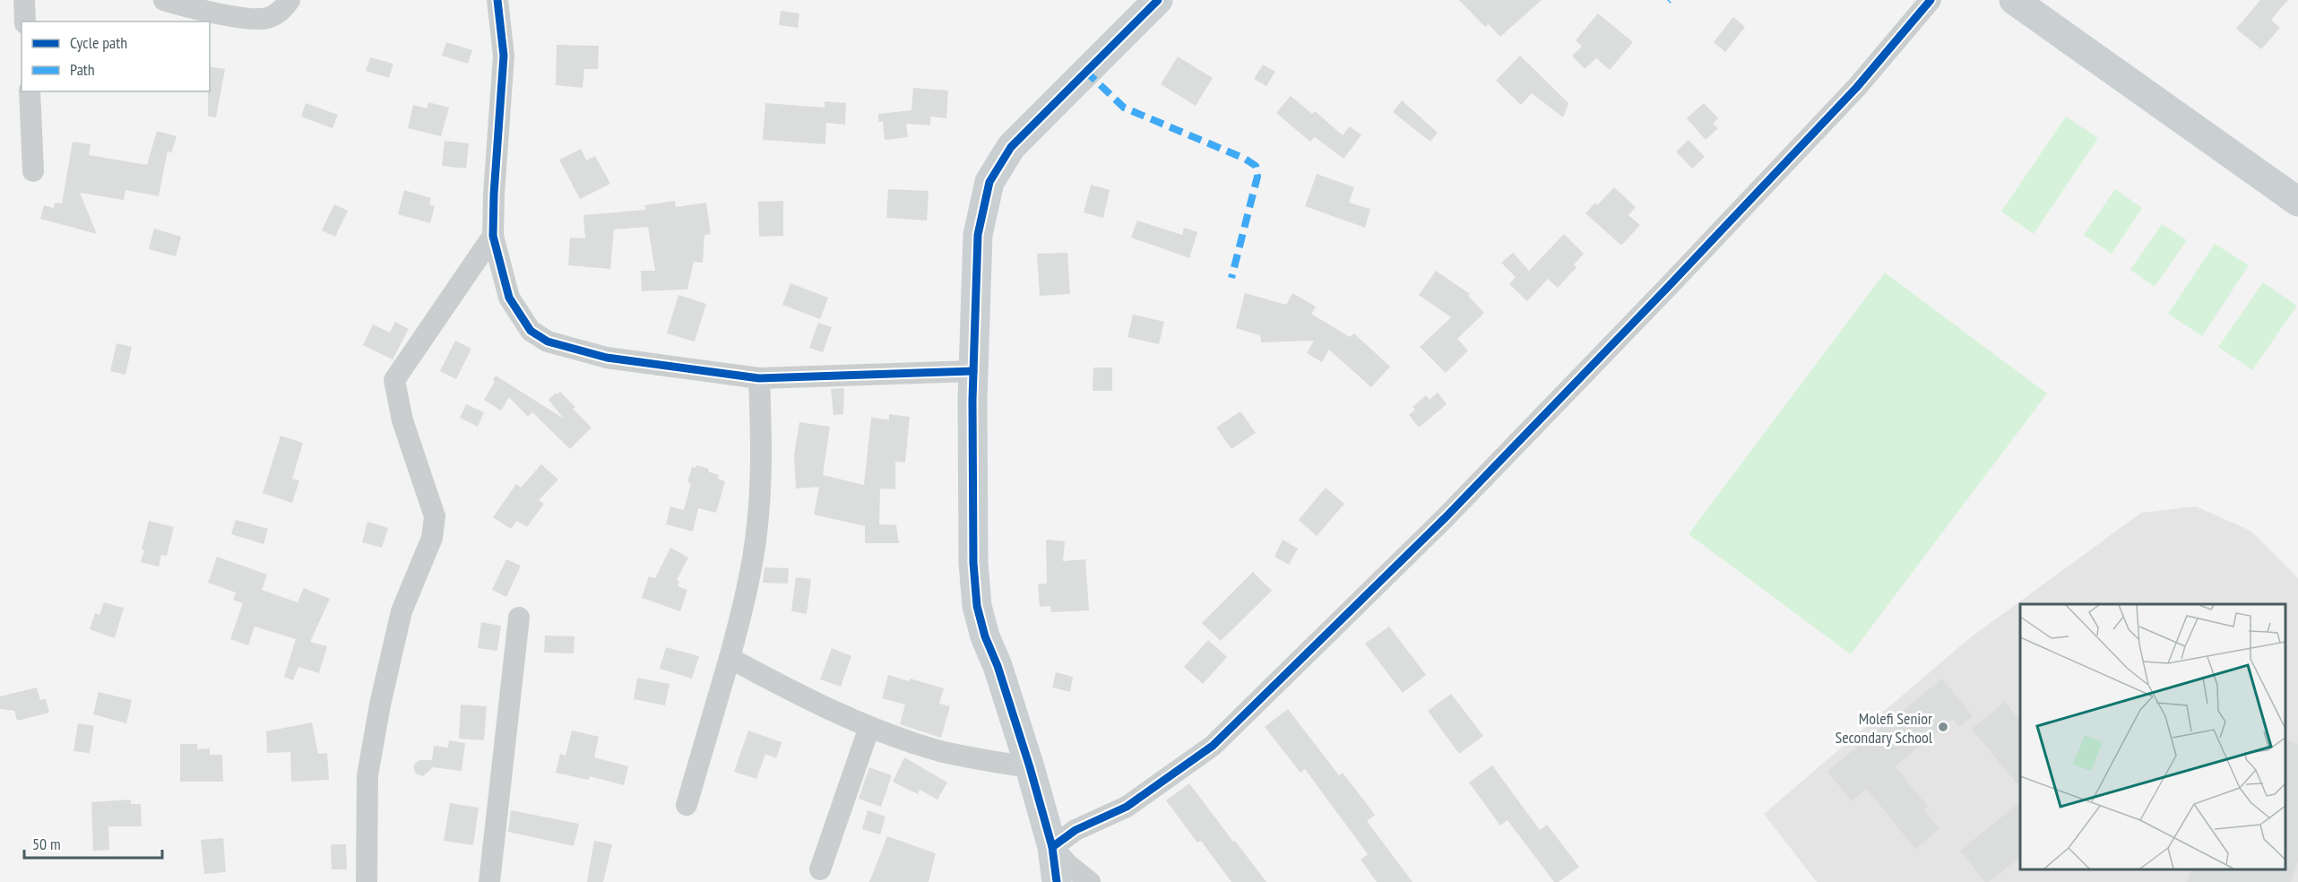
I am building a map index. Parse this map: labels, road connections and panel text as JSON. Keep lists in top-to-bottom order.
{
  "places": ["Molefi Senior Secondary School"],
  "legend": ["Cycle path", "Path"],
  "scale_bar": "50 m"
}
